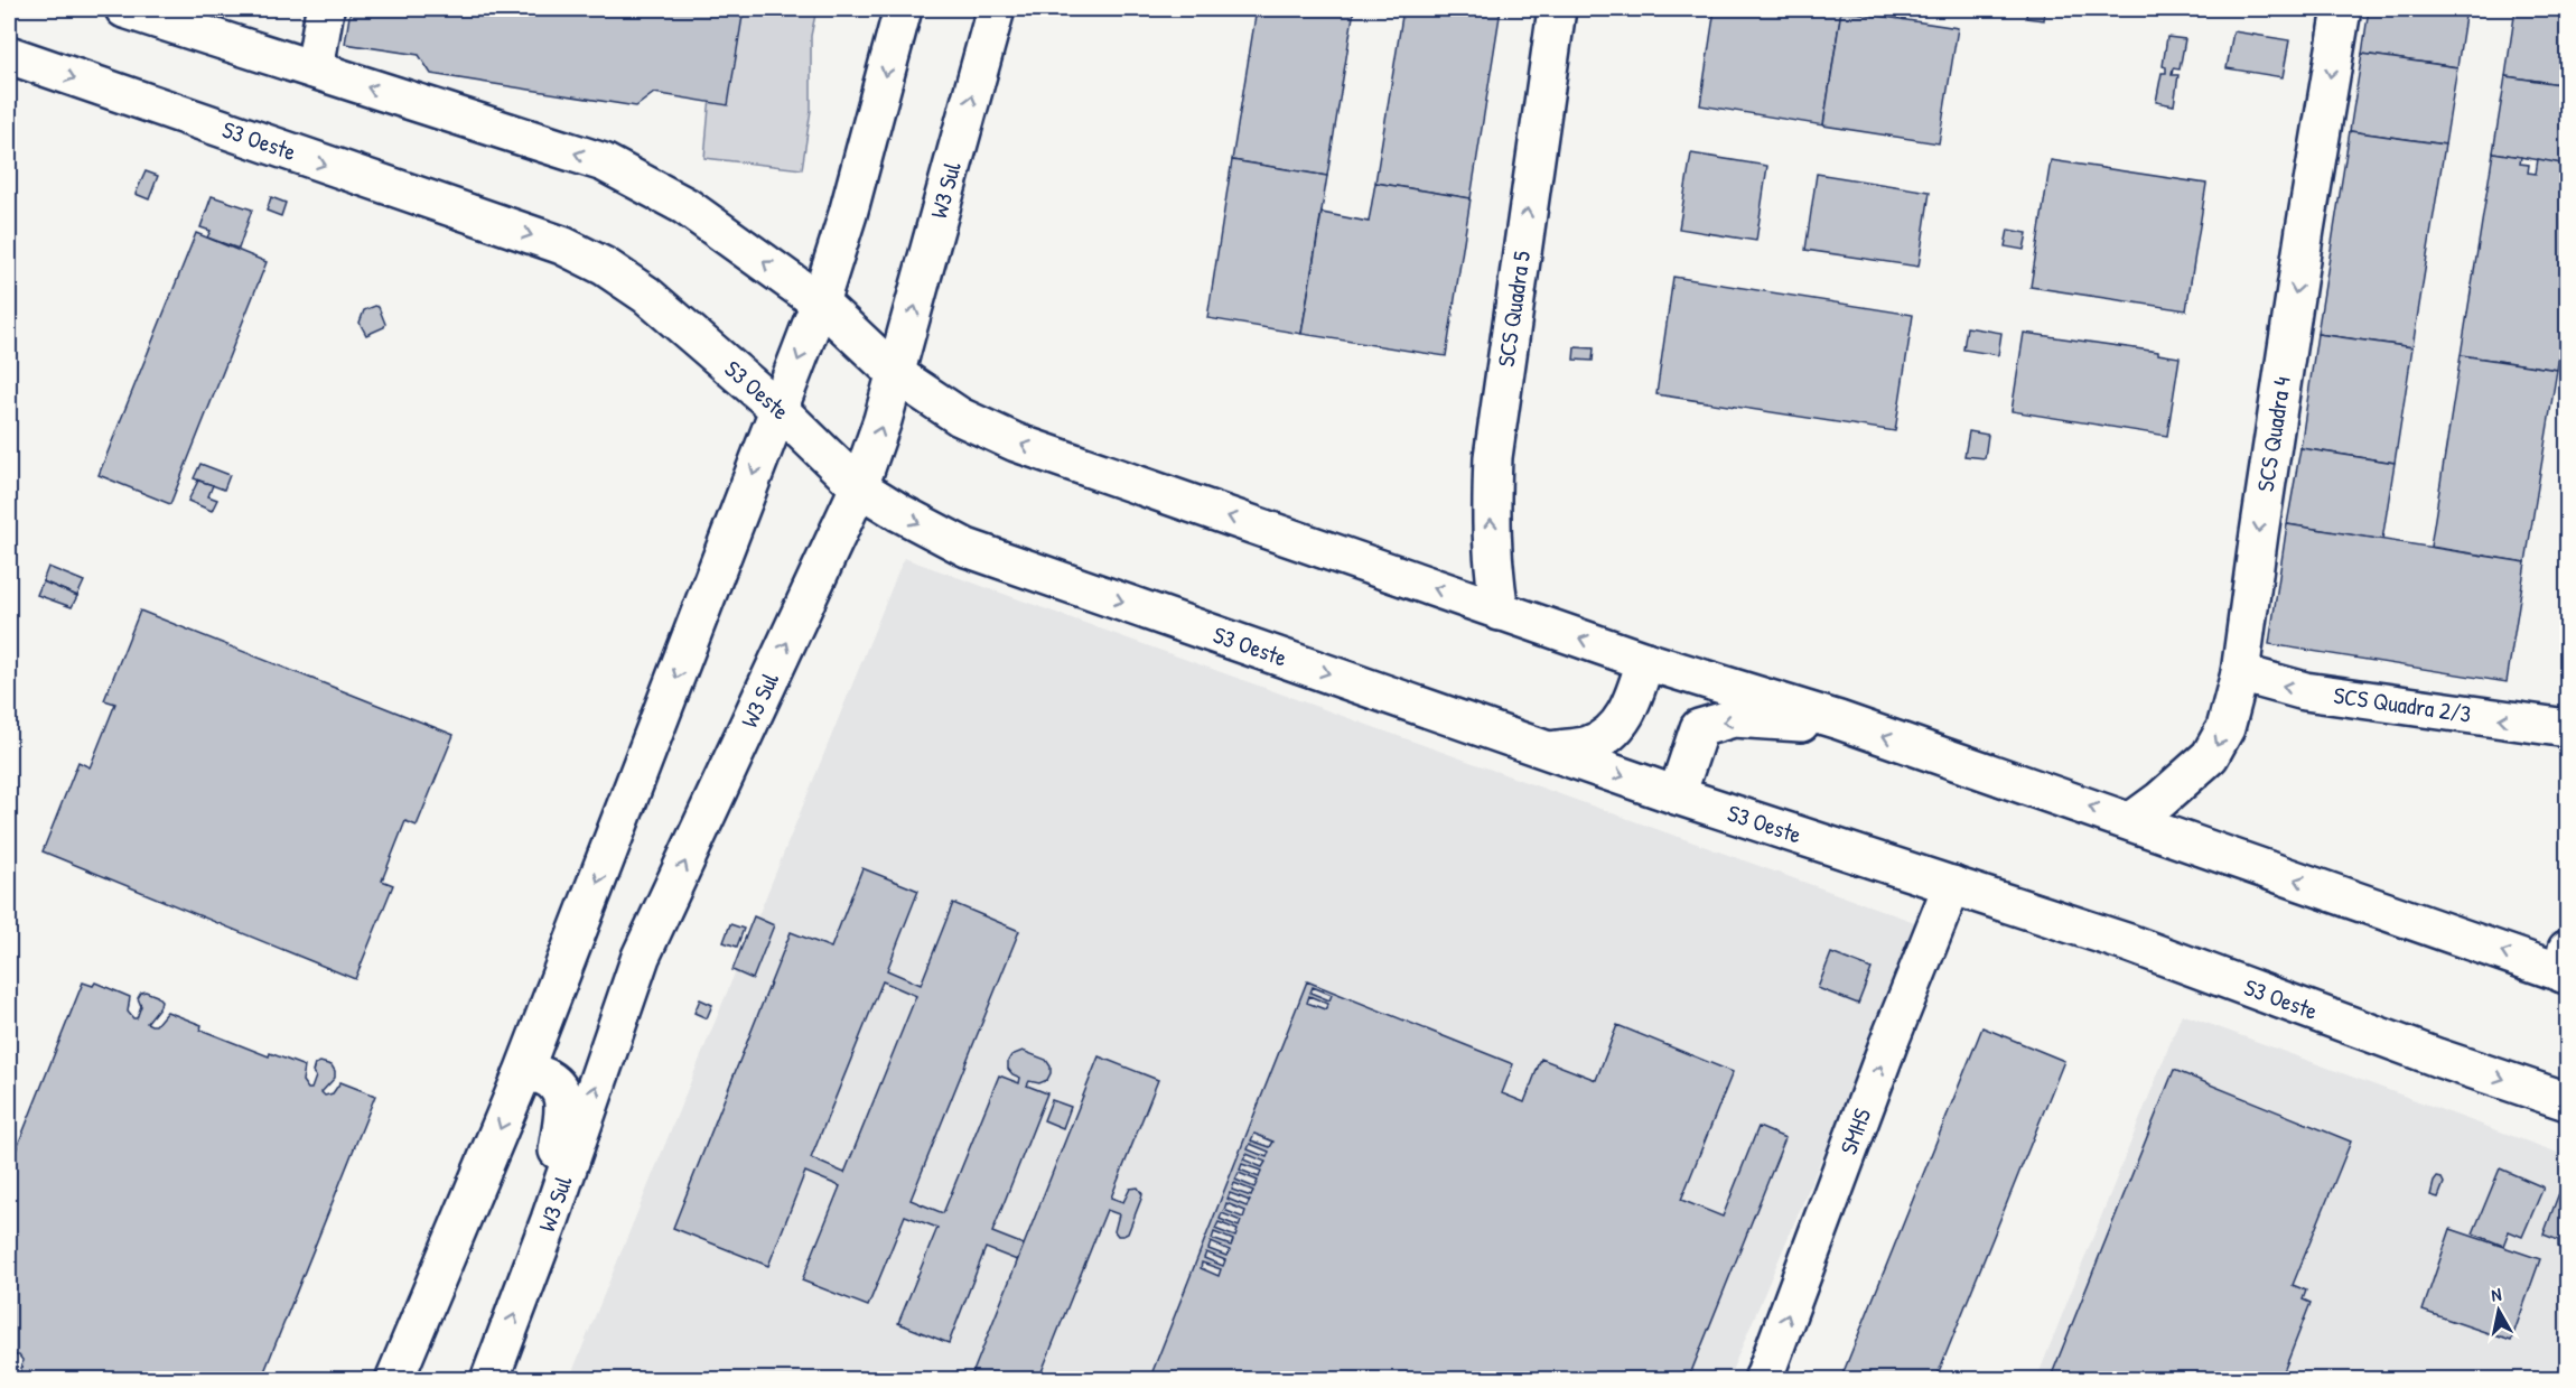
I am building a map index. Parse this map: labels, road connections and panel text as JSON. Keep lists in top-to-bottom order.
{
  "streets": {
    "main road": [
      "S3 Oeste",
      "W3 Sul",
      "SCS Quadra 5",
      "SCS Quadra 4",
      "SCS Quadra 2/3",
      "SMHS"
    ]
  },
  "crossings": [
    ["S3 Oeste", "W3 Sul"],
    ["S3 Oeste", "SMHS"],
    ["SCS Quadra 4", "SCS Quadra 2/3"]
  ],
  "one_way": ["SCS Quadra 5", "SCS Quadra 4", "SMHS"],
  "north": "top"
}
